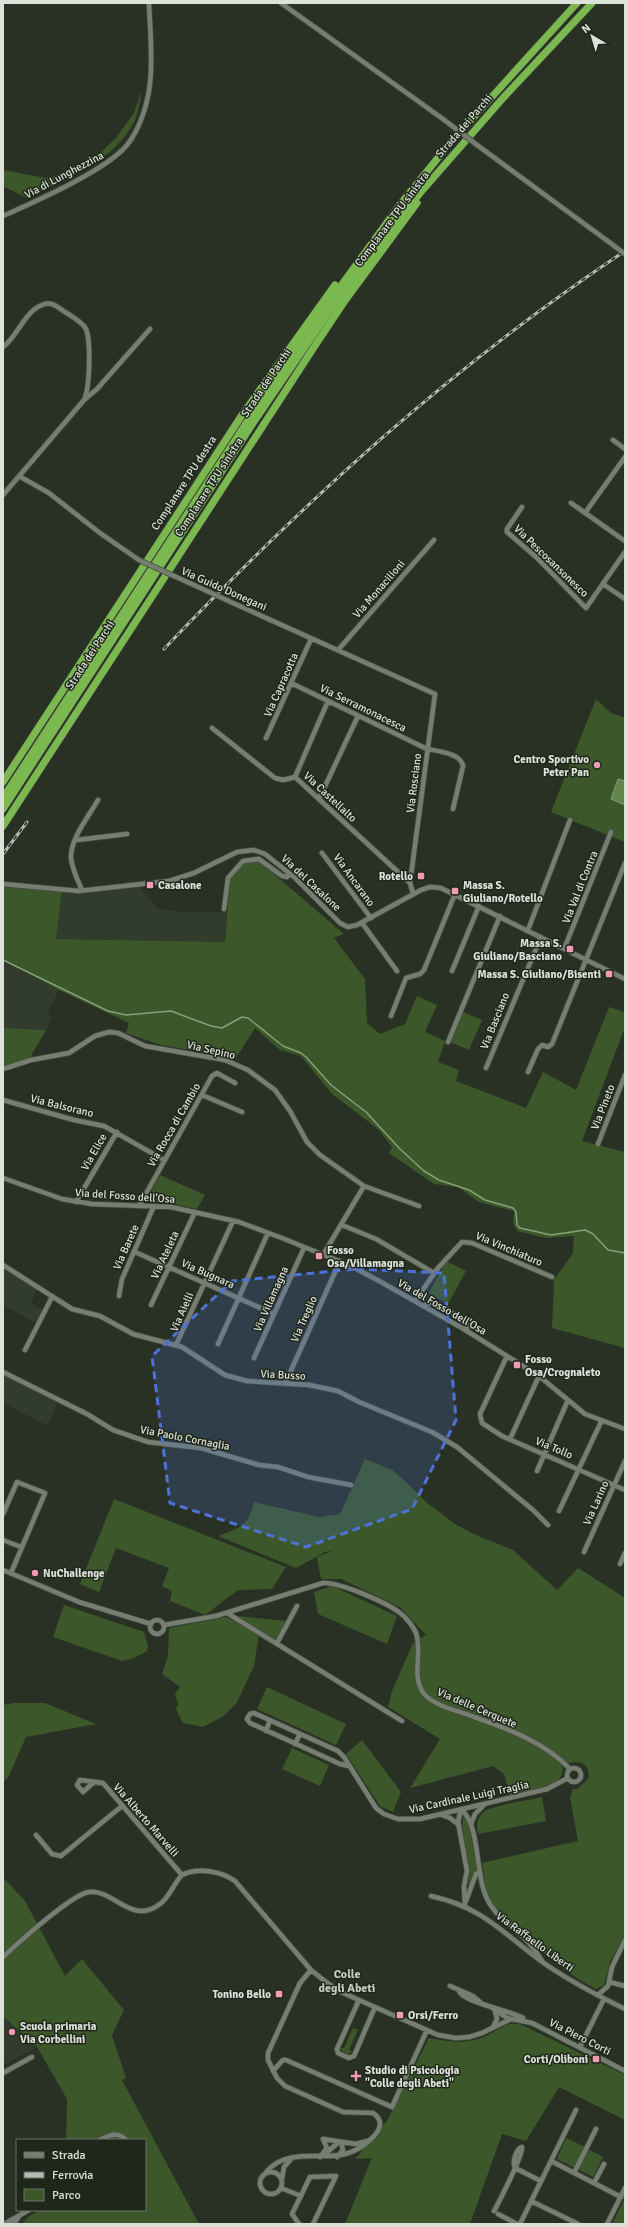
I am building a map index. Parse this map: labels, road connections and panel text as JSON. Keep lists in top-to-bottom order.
{
  "streets": {
    "highway": ["Strada dei Parchi", "Complanare TPU sinistra", "Complanare TPU destra"],
    "street": [
      "Via di Lunghezzina",
      "Via Pescosansonesco",
      "Via Guido Donegani",
      "Via Monacilioni",
      "Via Capracotta",
      "Via Serramonacesca",
      "Via Rosciano",
      "Via Castellalto",
      "Via Ancarano",
      "Via del Casalone",
      "Via Val di Contra",
      "Via Basciano",
      "Via Sepino",
      "Via Balsorano",
      "Via Pineto",
      "Via Rocca di Cambio",
      "Via Elice",
      "Via del Fosso dell'Osa",
      "Via Barete",
      "Via Vinchiaturo",
      "Via Ateleta",
      "Via Bugnara",
      "Via Villamagna",
      "Via Aielli",
      "Via Treglio",
      "Via Busso",
      "Via Paolo Cornaglia",
      "Via Tollo",
      "Via Larino",
      "Via delle Cerquete",
      "Via Cardinale Luigi Traglia",
      "Via Alberto Marvelli",
      "Via Raffaello Liberti",
      "Via Piero Corti"
    ]
  },
  "crossings": [
    ["Strada dei Parchi", "Complanare TPU sinistra"],
    ["Strada dei Parchi", "Complanare TPU destra"],
    ["Via Guido Donegani", "Via Monacilioni"],
    ["Via Guido Donegani", "Via Capracotta"],
    ["Via Guido Donegani", "Via Rosciano"],
    ["Via Capracotta", "Via Serramonacesca"],
    ["Via Serramonacesca", "Via Rosciano"],
    ["Via Rosciano", "Via Castellalto"],
    ["Via Ancarano", "Via del Casalone"],
    ["Via del Casalone", "Via Val di Contra"],
    ["Via del Casalone", "Via Basciano"],
    ["Via Balsorano", "Via Rocca di Cambio"],
    ["Via Balsorano", "Via Elice"],
    ["Via Rocca di Cambio", "Via del Fosso dell'Osa"],
    ["Via Elice", "Via del Fosso dell'Osa"],
    ["Via del Fosso dell'Osa", "Via Barete"],
    ["Via del Fosso dell'Osa", "Via Vinchiaturo"],
    ["Via del Fosso dell'Osa", "Via Ateleta"],
    ["Via del Fosso dell'Osa", "Via Villamagna"],
    ["Via del Fosso dell'Osa", "Via Aielli"],
    ["Via del Fosso dell'Osa", "Via Treglio"],
    ["Via del Fosso dell'Osa", "Via Tollo"],
    ["Via Barete", "Via Bugnara"],
    ["Via Ateleta", "Via Bugnara"],
    ["Via Bugnara", "Via Villamagna"],
    ["Via Bugnara", "Via Aielli"],
    ["Via Aielli", "Via Busso"],
    ["Via Treglio", "Via Busso"],
    ["Via Tollo", "Via Larino"],
    ["Via delle Cerquete", "Via Cardinale Luigi Traglia"]
  ],
  "districts": ["Colle degli Abeti"],
  "places": {
    "other": ["Centro Sportivo Peter Pan", "NuChallenge", "Scuola primaria Via Corbellini"],
    "transit": [
      "Rotello",
      "Casalone",
      "Massa S. Giuliano/Rotello",
      "Massa S. Giuliano/Basciano",
      "Massa S. Giuliano/Bisenti",
      "Fosso Osa/Villamagna",
      "Fosso Osa/Crognaleto",
      "Tonino Bello",
      "Orsi/Ferro",
      "Corti/Oliboni"
    ],
    "health": ["Studio di Psicologia \"Colle degli Abeti\""]
  },
  "legend": ["Strada", "Ferrovia", "Parco"],
  "north": "top left"
}
